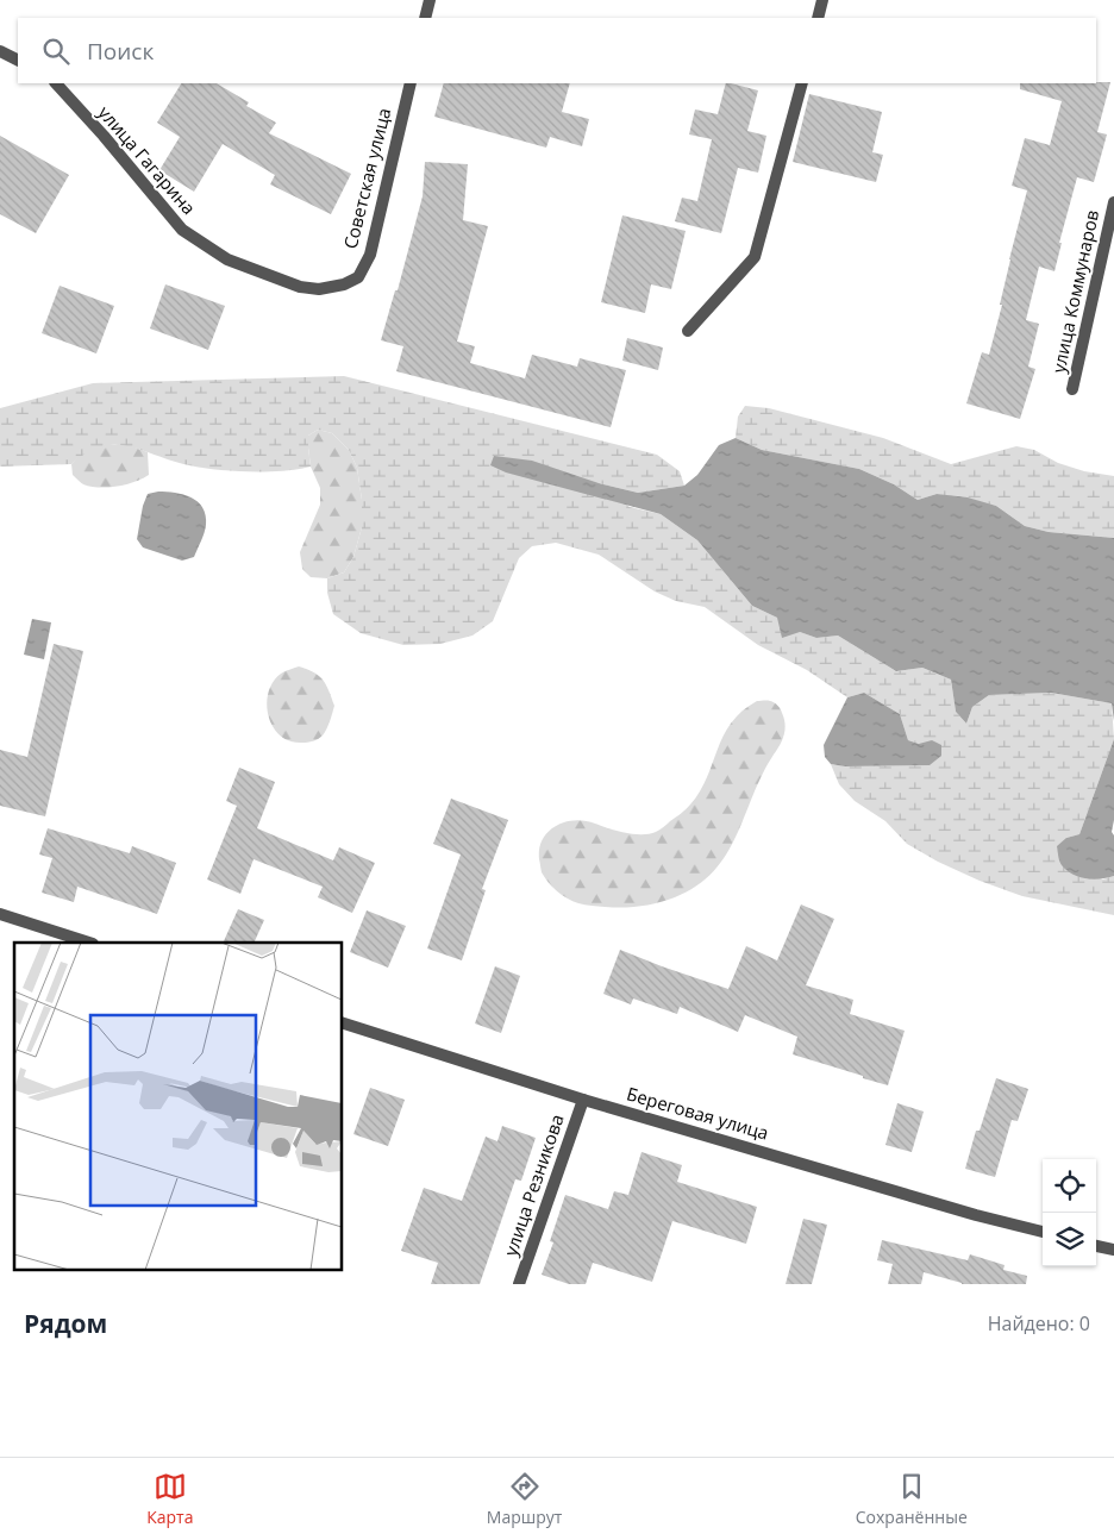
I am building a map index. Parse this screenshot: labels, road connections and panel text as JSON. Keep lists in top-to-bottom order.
{
  "streets": {
    "street": [
      "улица Гагарина",
      "Советская улица",
      "улица Коммунаров",
      "Береговая улица",
      "улица Резникова"
    ]
  },
  "crossings": [
    ["улица Гагарина", "Советская улица"],
    ["Береговая улица", "улица Резникова"]
  ],
  "page": {
    "search": "Поиск",
    "heading": ["Рядом", "Найдено: 0"],
    "nav": ["Карта", "Маршрут", "Сохранённые"]
  }
}
